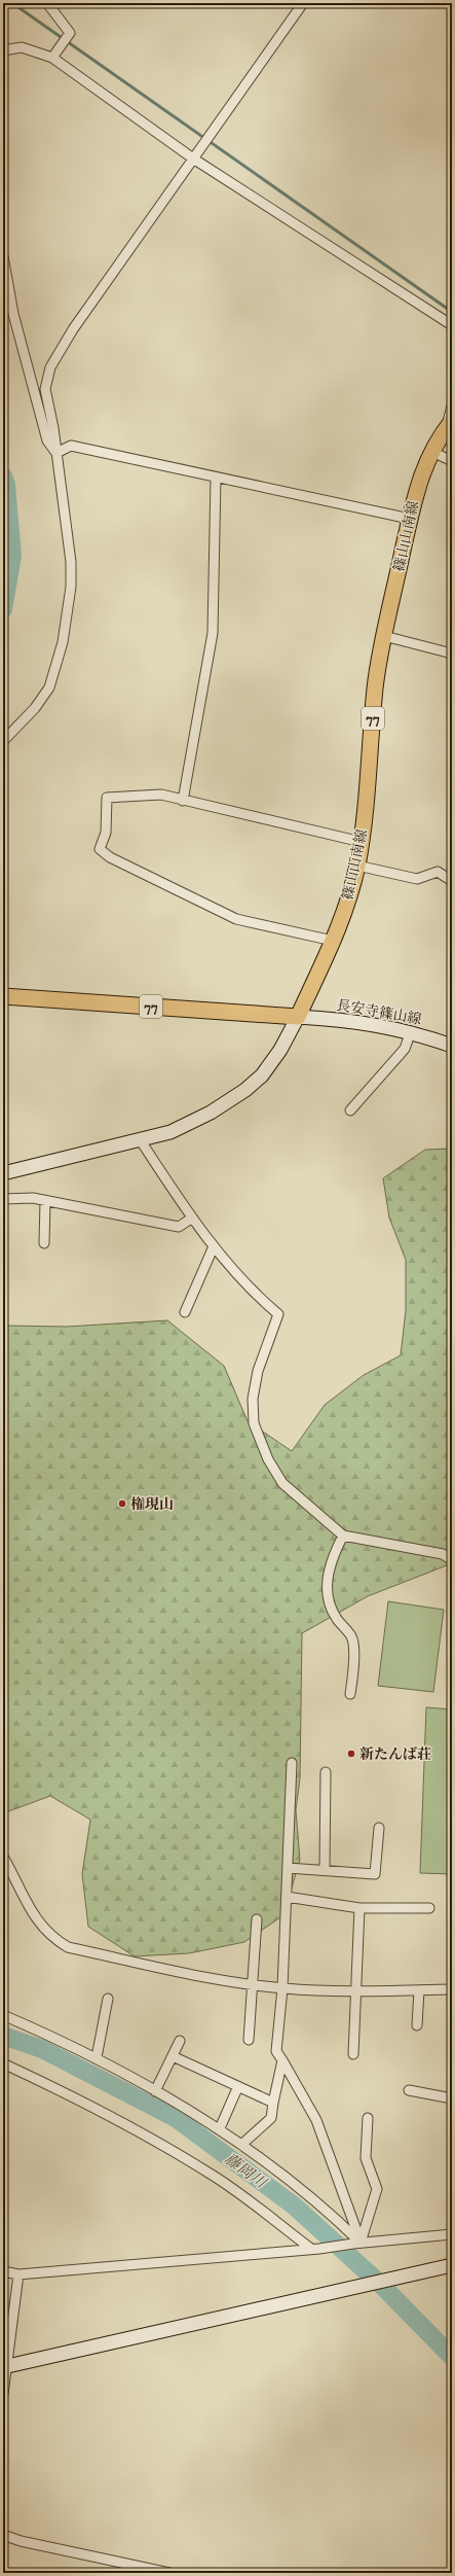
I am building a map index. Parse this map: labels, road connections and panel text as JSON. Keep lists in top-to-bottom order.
{
  "streets": {
    "main road": ["篠山山南線", "77"],
    "street": ["長安寺篠山線"]
  },
  "crossings": [
    ["篠山山南線", "77"],
    ["篠山山南線", "長安寺篠山線"],
    ["77", "長安寺篠山線"]
  ],
  "water": ["藤岡川"],
  "places": ["権現山", "新たんば荘"]
}
